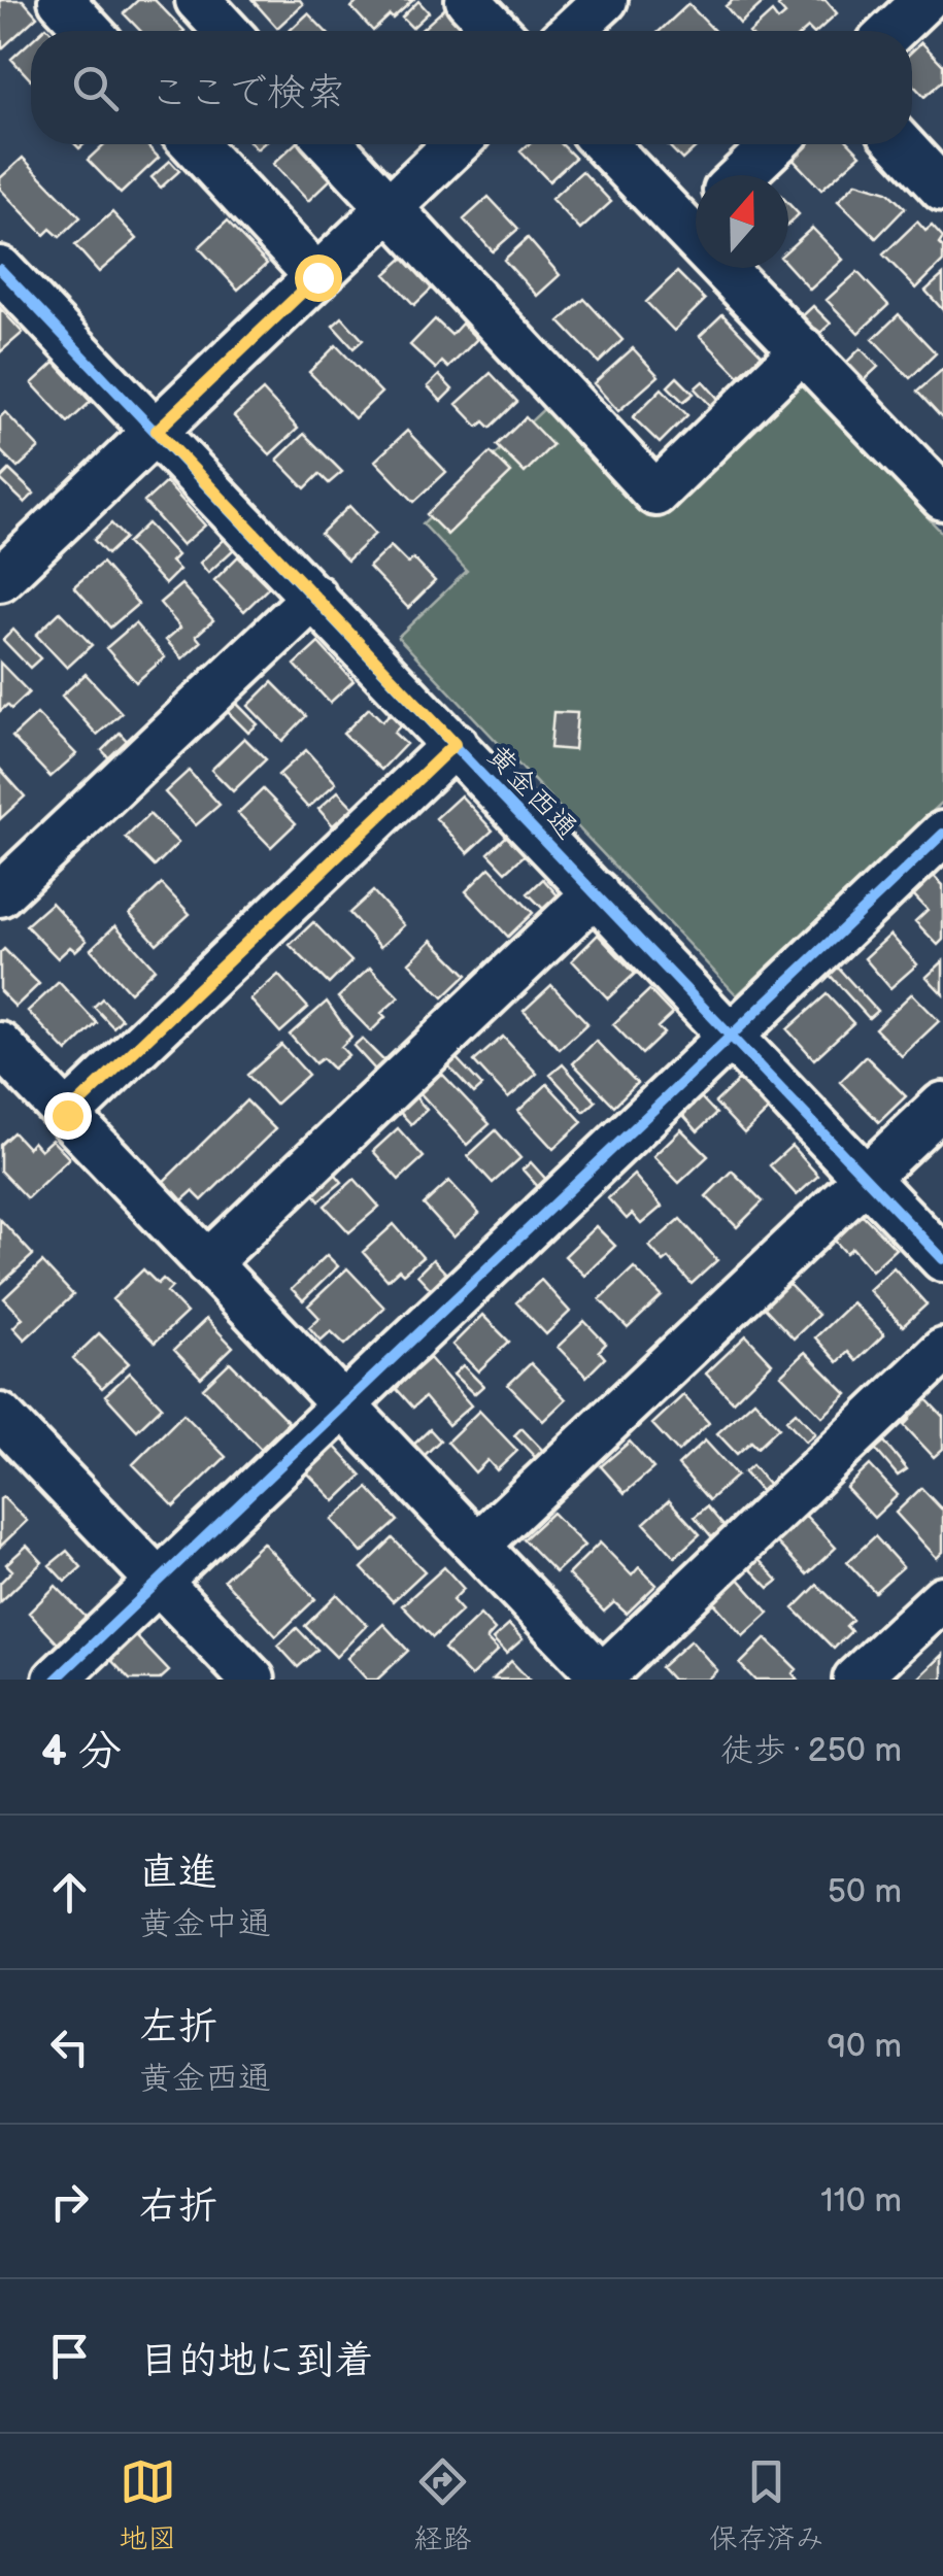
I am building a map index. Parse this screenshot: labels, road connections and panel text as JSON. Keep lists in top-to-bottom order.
{
  "streets": {
    "street": ["黄金西通"]
  },
  "north": "top",
  "page": {
    "search": "ここで検索",
    "heading": ["4 分", "徒歩 · 250 m"],
    "list": [
      ["直進", "黄金中通", "50 m"],
      ["左折", "黄金西通", "90 m"],
      ["右折", "110 m"],
      "目的地に到着"
    ],
    "nav": ["地図", "経路", "保存済み"]
  }
}
